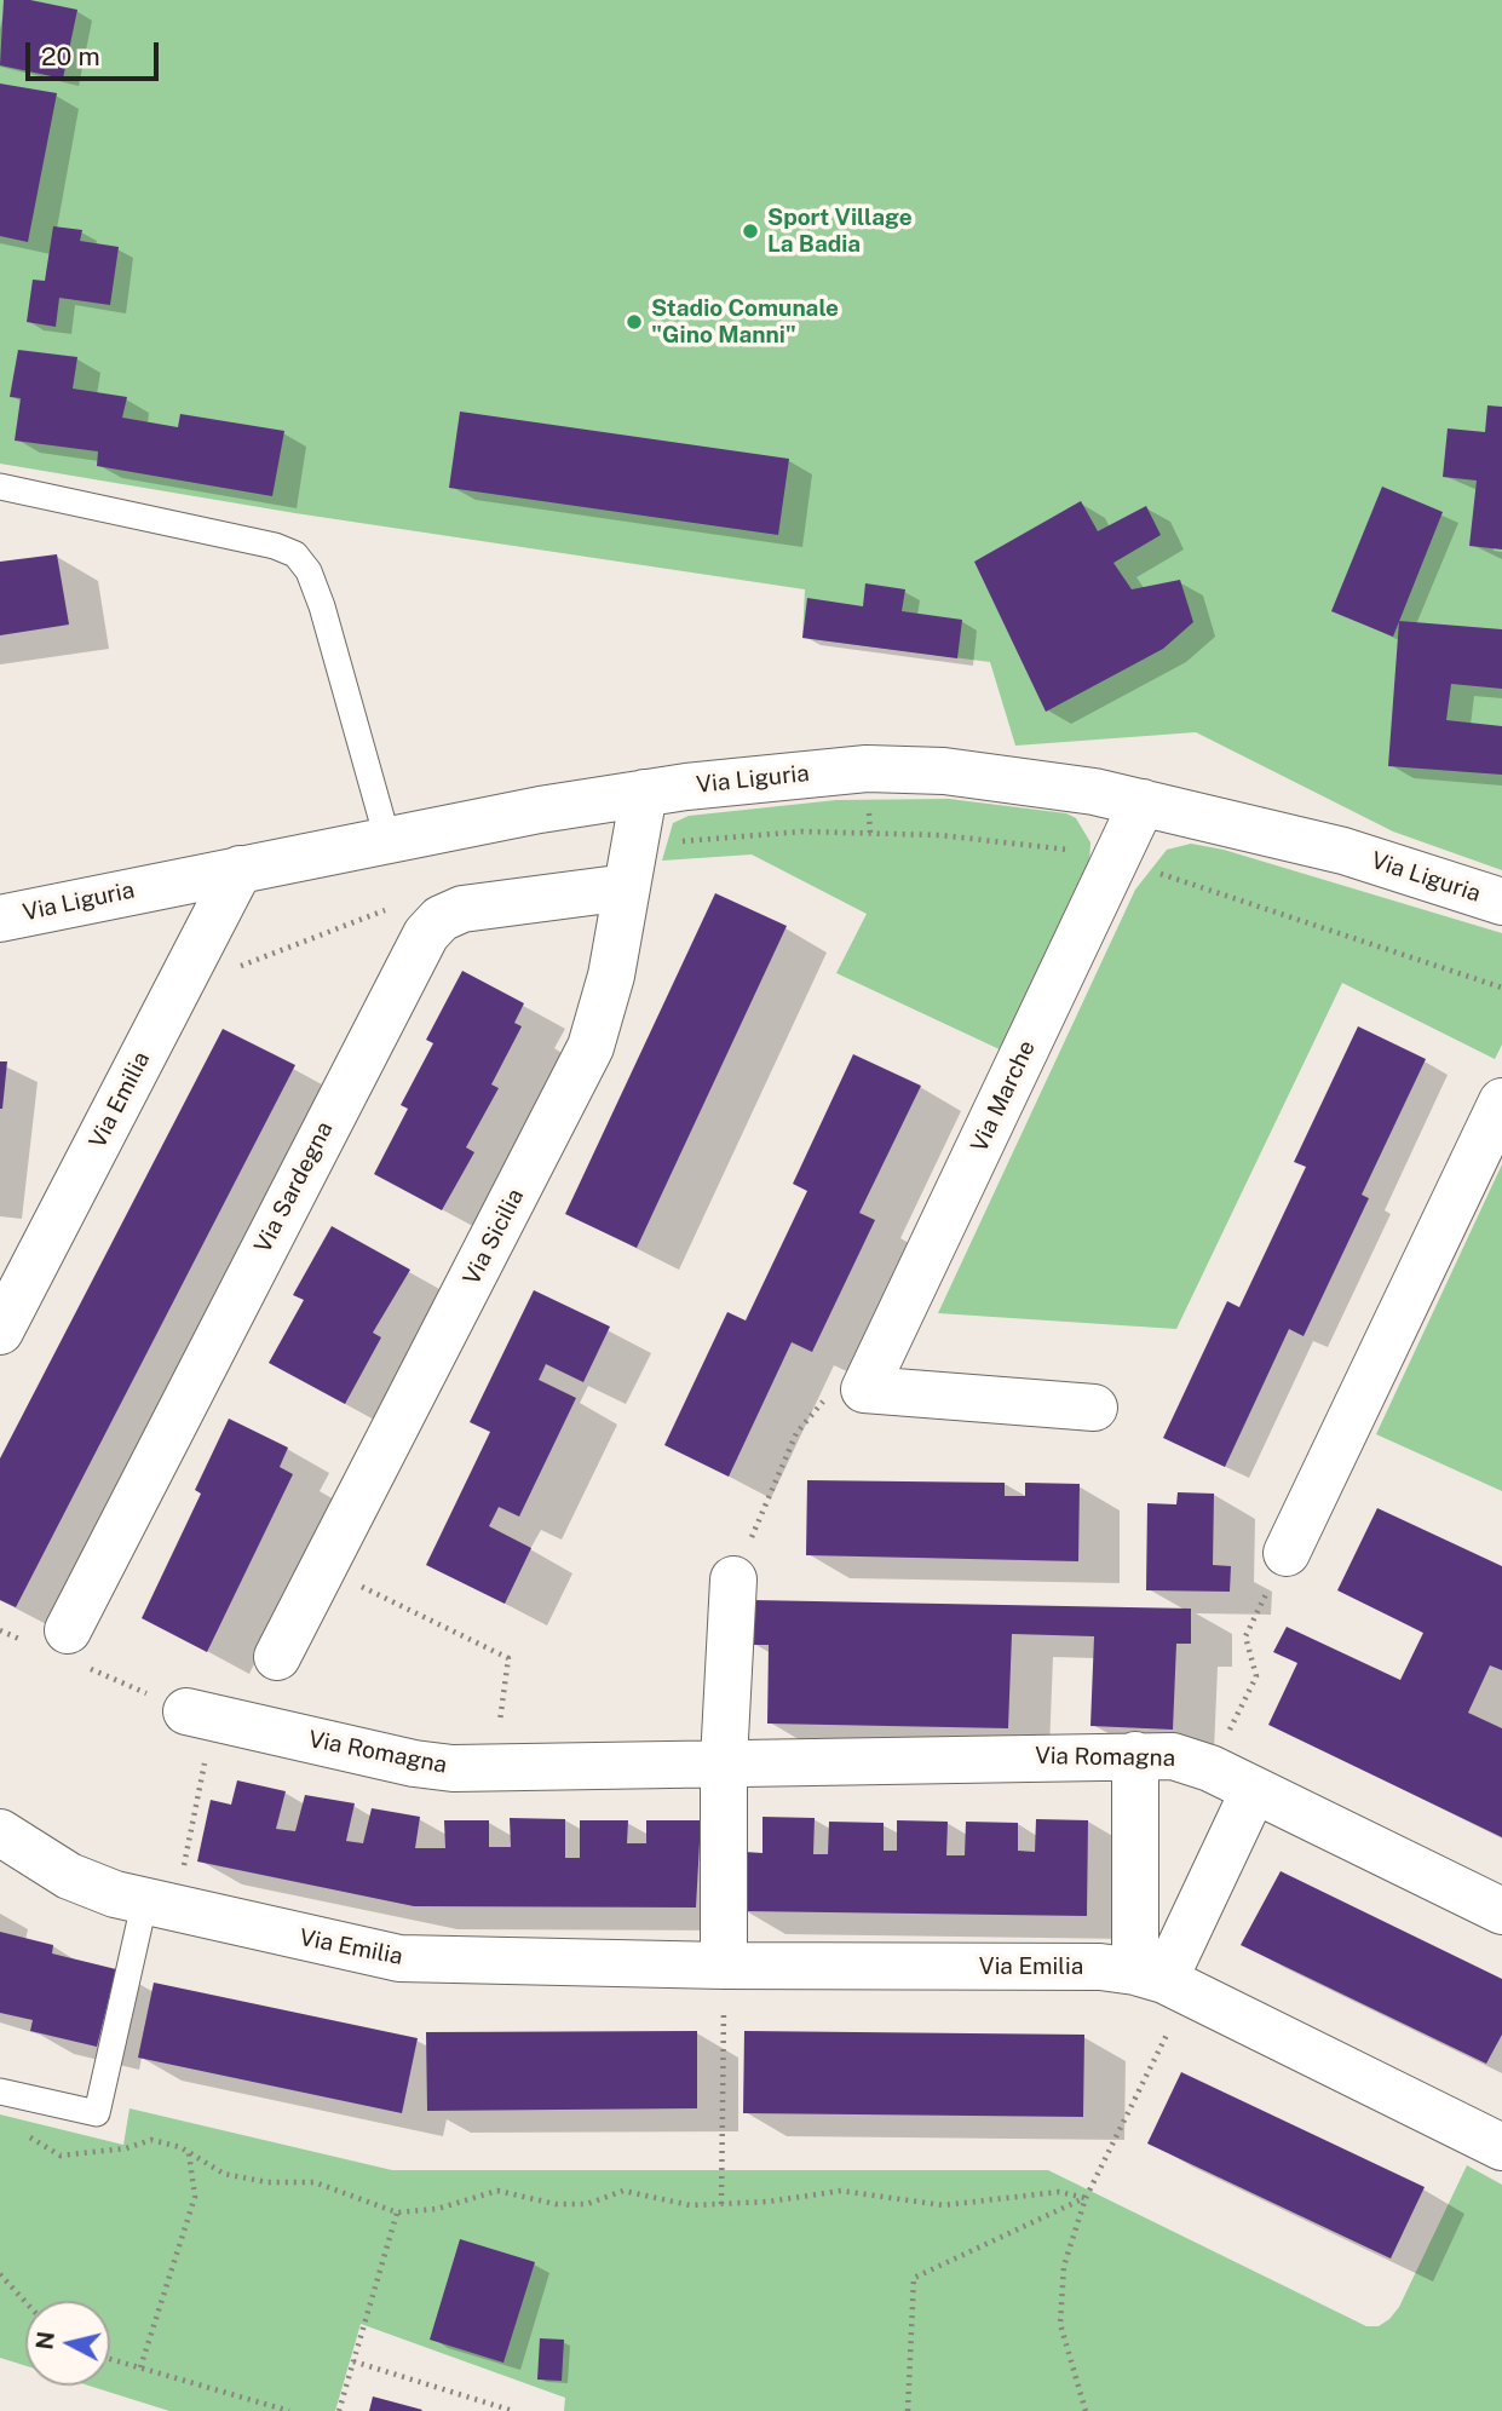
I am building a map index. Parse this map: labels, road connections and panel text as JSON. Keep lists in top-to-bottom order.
{
  "streets": {
    "street": [
      "Via Liguria",
      "Via Marche",
      "Via Emilia",
      "Via Sardegna",
      "Via Sicilia",
      "Via Romagna"
    ]
  },
  "crossings": [
    ["Via Liguria", "Via Marche"],
    ["Via Liguria", "Via Emilia"],
    ["Via Liguria", "Via Sicilia"],
    ["Via Sardegna", "Via Sicilia"]
  ],
  "places": ["Sport Village La Badia", "Stadio Comunale \"Gino Manni\""],
  "scale_bar": "20 m",
  "north": "left"
}
